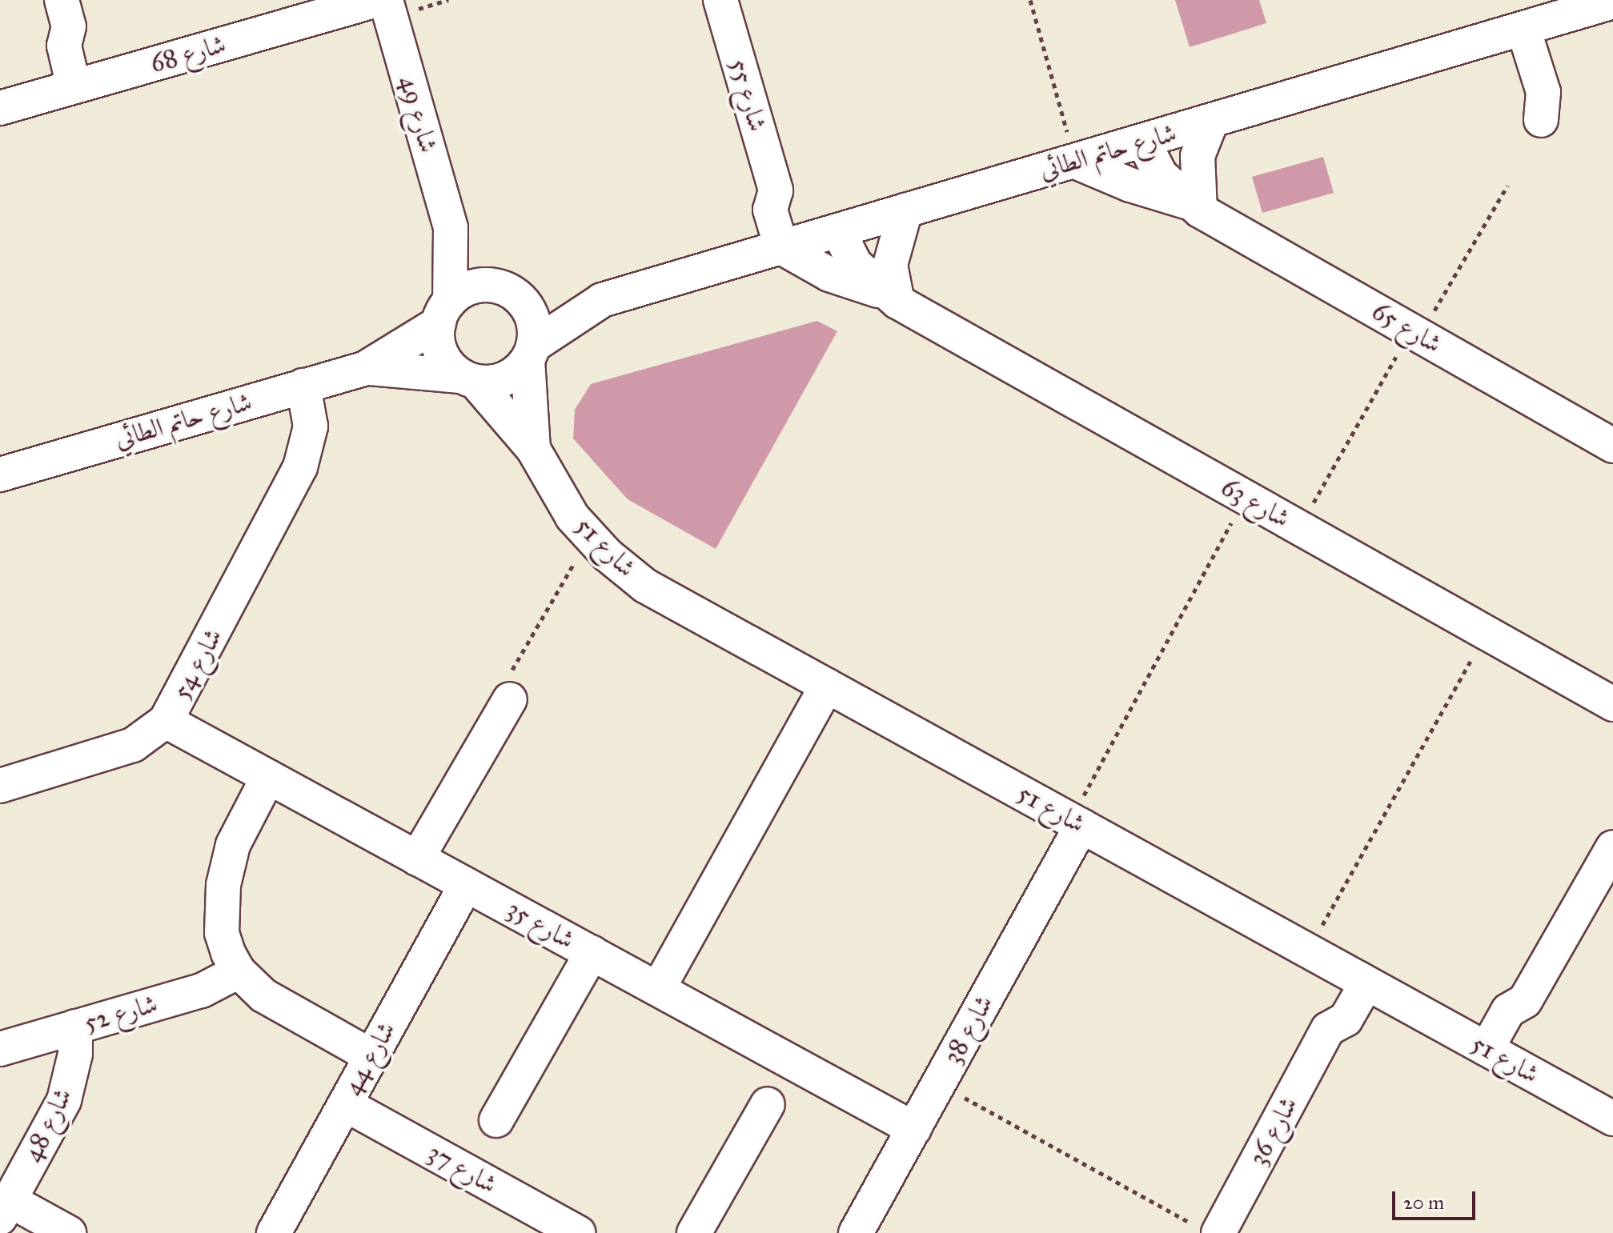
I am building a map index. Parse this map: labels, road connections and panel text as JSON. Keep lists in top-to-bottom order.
{
  "streets": {
    "street": [
      "شارع 68",
      "شارع 55",
      "شارع 49",
      "شارع حاتم الطائي",
      "شارع 65",
      "شارع 63",
      "شارع 51",
      "شارع 54",
      "شارع 35",
      "شارع 52",
      "شارع 38",
      "شارع 44",
      "شارع 48",
      "شارع 36",
      "شارع 37"
    ]
  },
  "crossings": [
    ["شارع 55", "شارع حاتم الطائي"],
    ["شارع 55", "شارع 63"],
    ["شارع 49", "شارع حاتم الطائي"],
    ["شارع 49", "شارع 51"],
    ["شارع حاتم الطائي", "شارع 65"],
    ["شارع حاتم الطائي", "شارع 63"],
    ["شارع حاتم الطائي", "شارع 51"],
    ["شارع حاتم الطائي", "شارع 54"],
    ["شارع 51", "شارع 38"],
    ["شارع 51", "شارع 36"],
    ["شارع 54", "شارع 35"],
    ["شارع 35", "شارع 38"],
    ["شارع 35", "شارع 44"],
    ["شارع 52", "شارع 48"],
    ["شارع 44", "شارع 37"]
  ],
  "scale_bar": "20 m"
}
